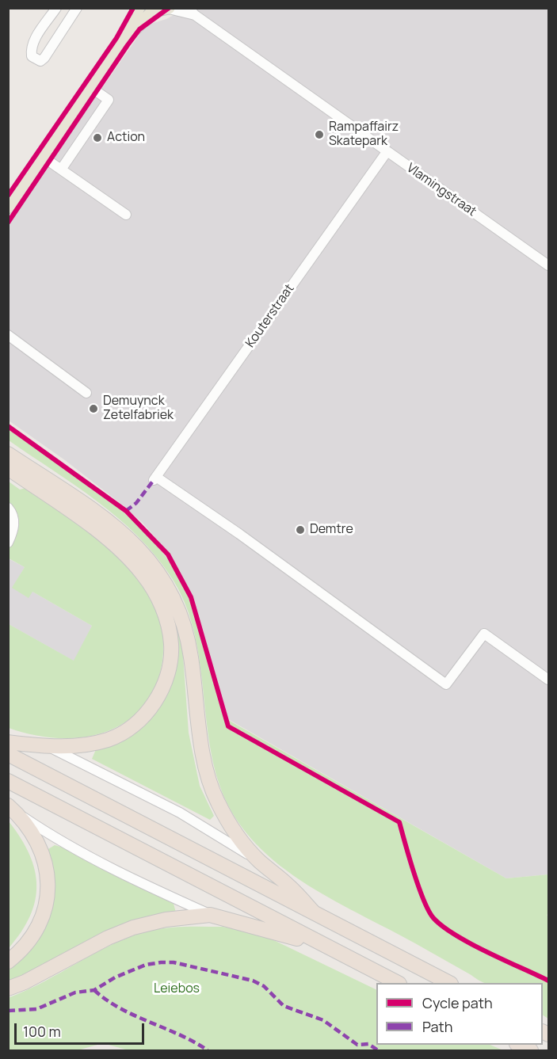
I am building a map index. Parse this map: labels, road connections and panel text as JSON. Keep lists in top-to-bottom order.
{
  "streets": {
    "street": ["Vlamingstraat", "Kouterstraat"]
  },
  "crossings": [
    ["Vlamingstraat", "Kouterstraat"]
  ],
  "parks": ["Leiebos"],
  "places": [
    "Rampaffairz Skatepark",
    "Action",
    "Demuynck Zetelfabriek",
    "Demtre"
  ],
  "legend": ["Cycle path", "Path"],
  "scale_bar": "100 m"
}
